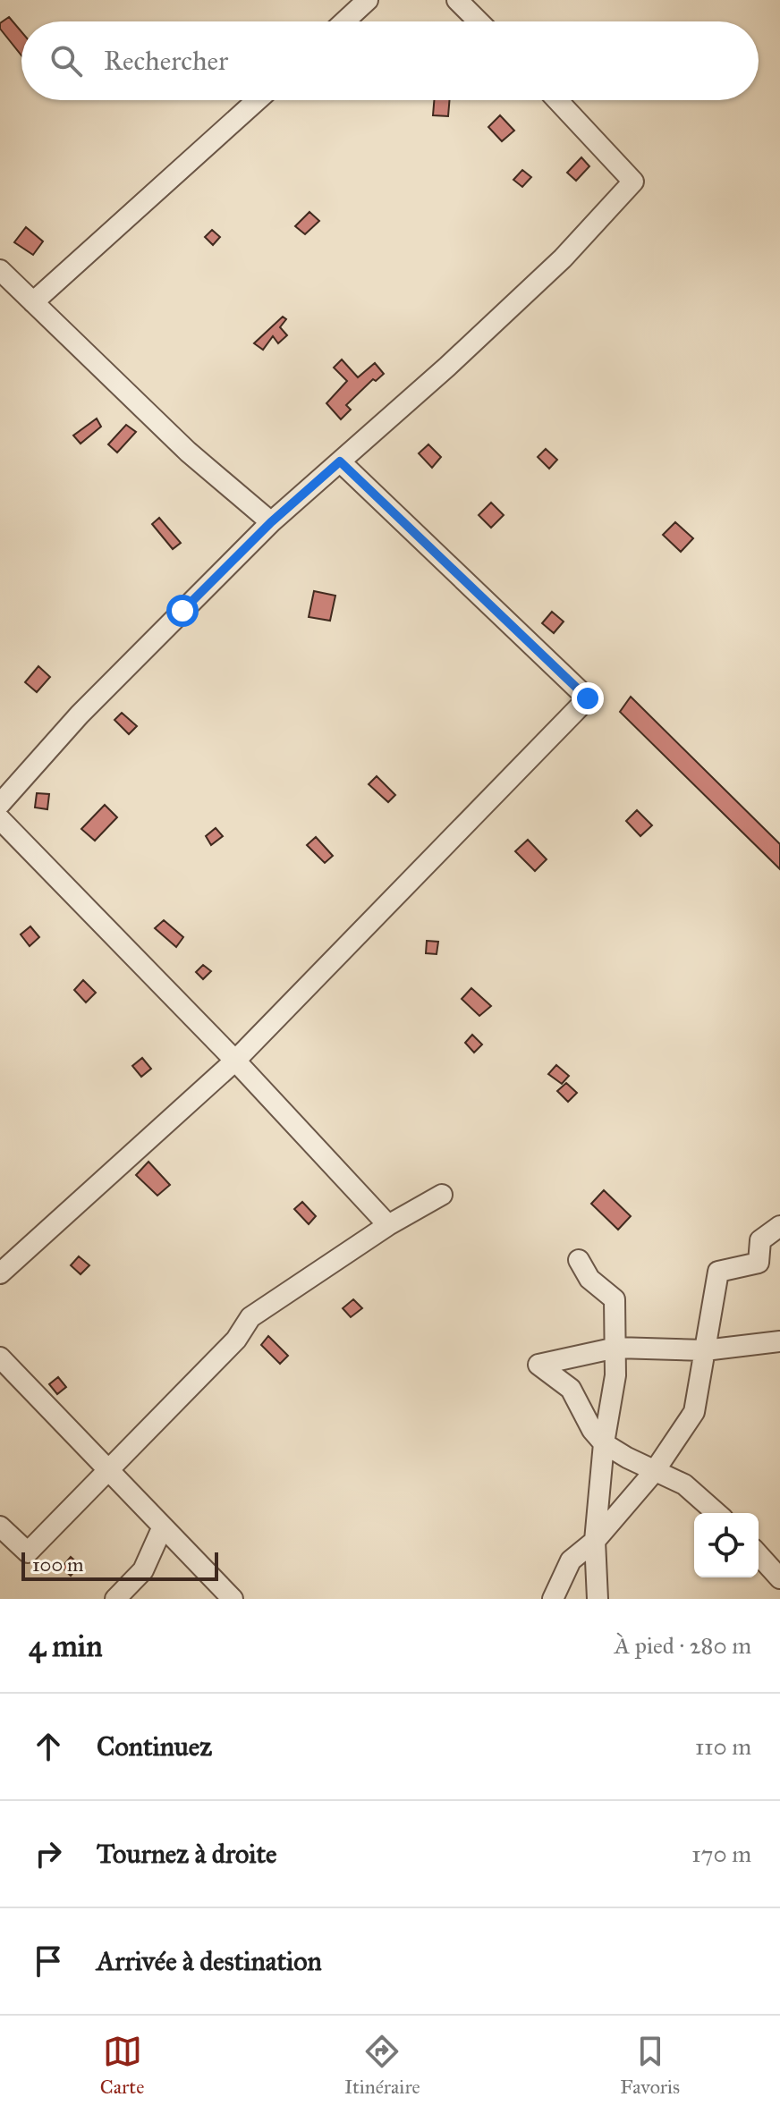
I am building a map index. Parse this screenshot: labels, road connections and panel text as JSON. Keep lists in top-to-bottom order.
{
  "scale_bar": "100 m",
  "page": {
    "search": "Rechercher",
    "scale": "100 m",
    "heading": ["4 min", "À pied · 280 m"],
    "list": [
      ["Continuez", "110 m"],
      ["Tournez à droite", "170 m"],
      "Arrivée à destination"
    ],
    "nav": ["Carte", "Itinéraire", "Favoris"]
  }
}
